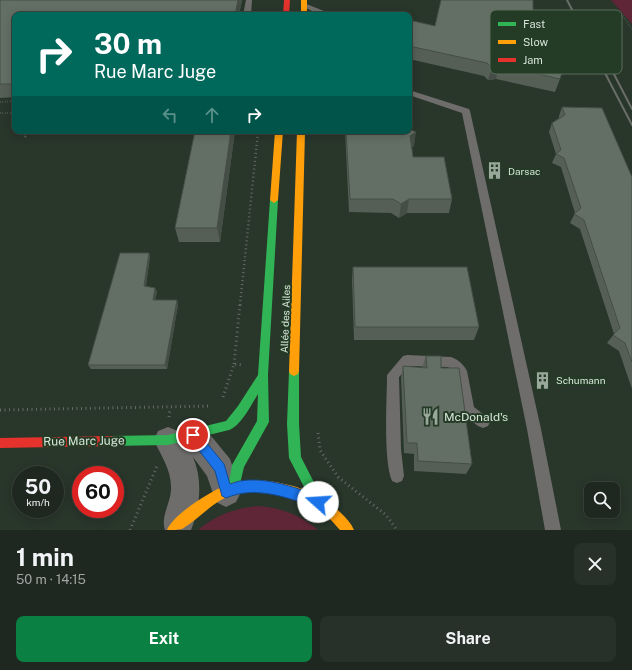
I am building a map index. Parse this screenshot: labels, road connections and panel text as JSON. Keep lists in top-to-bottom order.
{
  "streets": {
    "main road": ["Allée des Ailes", "Rue Marc Juge"]
  },
  "crossings": [
    ["Allée des Ailes", "Rue Marc Juge"]
  ],
  "places": {
    "building": ["Darsac", "Schumann"],
    "restaurant": ["McDonald's"]
  },
  "legend": ["Fast", "Slow", "Jam"],
  "page": {
    "turn": ["30 m", "Rue Marc Juge"],
    "speed": "50 km/h",
    "limit": "60",
    "heading": ["1 min", "50 m · 14:15"],
    "buttons": ["Exit", "Share"]
  }
}
